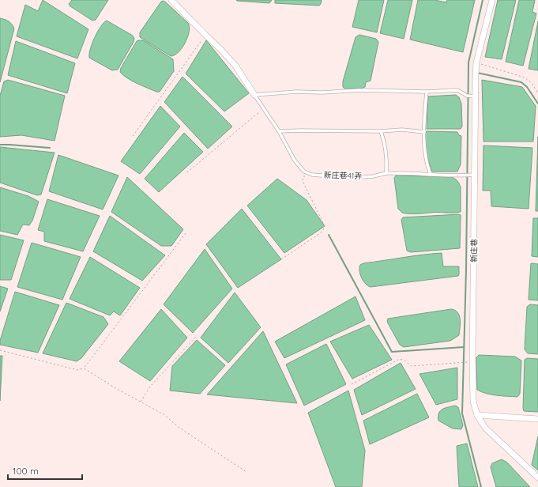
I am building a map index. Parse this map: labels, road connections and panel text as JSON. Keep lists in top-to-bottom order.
{
  "streets": {
    "street": ["新庄巷"],
    "lane": ["新庄巷41弄"]
  },
  "crossings": [
    ["新庄巷41弄", "新庄巷"]
  ],
  "scale_bar": "100 m"
}
